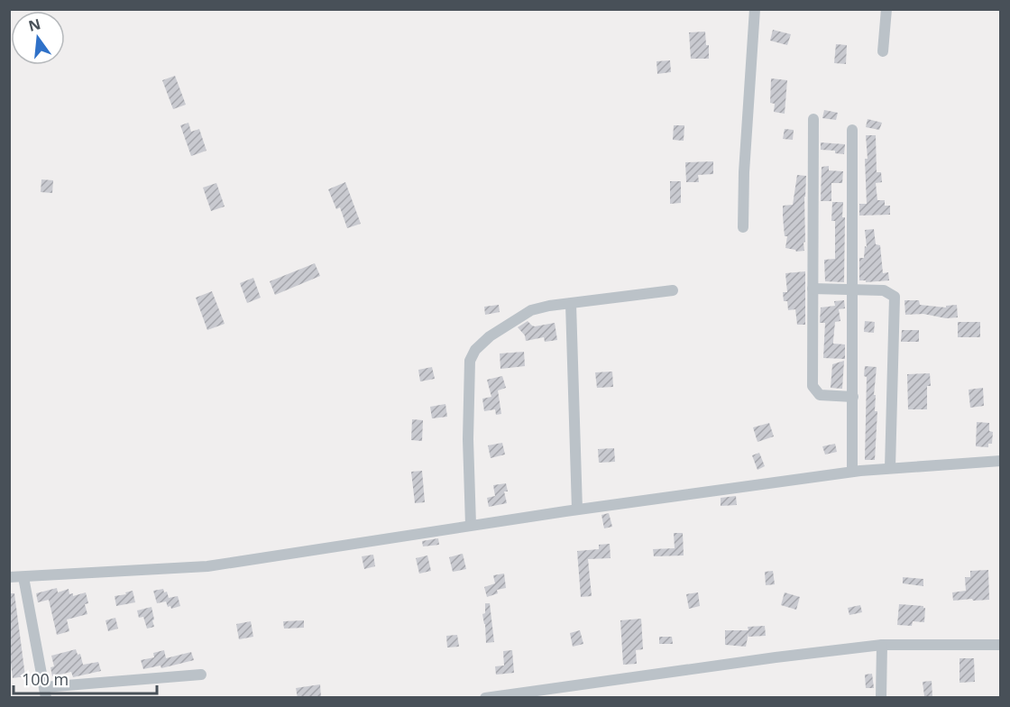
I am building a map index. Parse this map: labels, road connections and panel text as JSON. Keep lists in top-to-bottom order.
{
  "scale_bar": "100 m",
  "north": "top"
}
